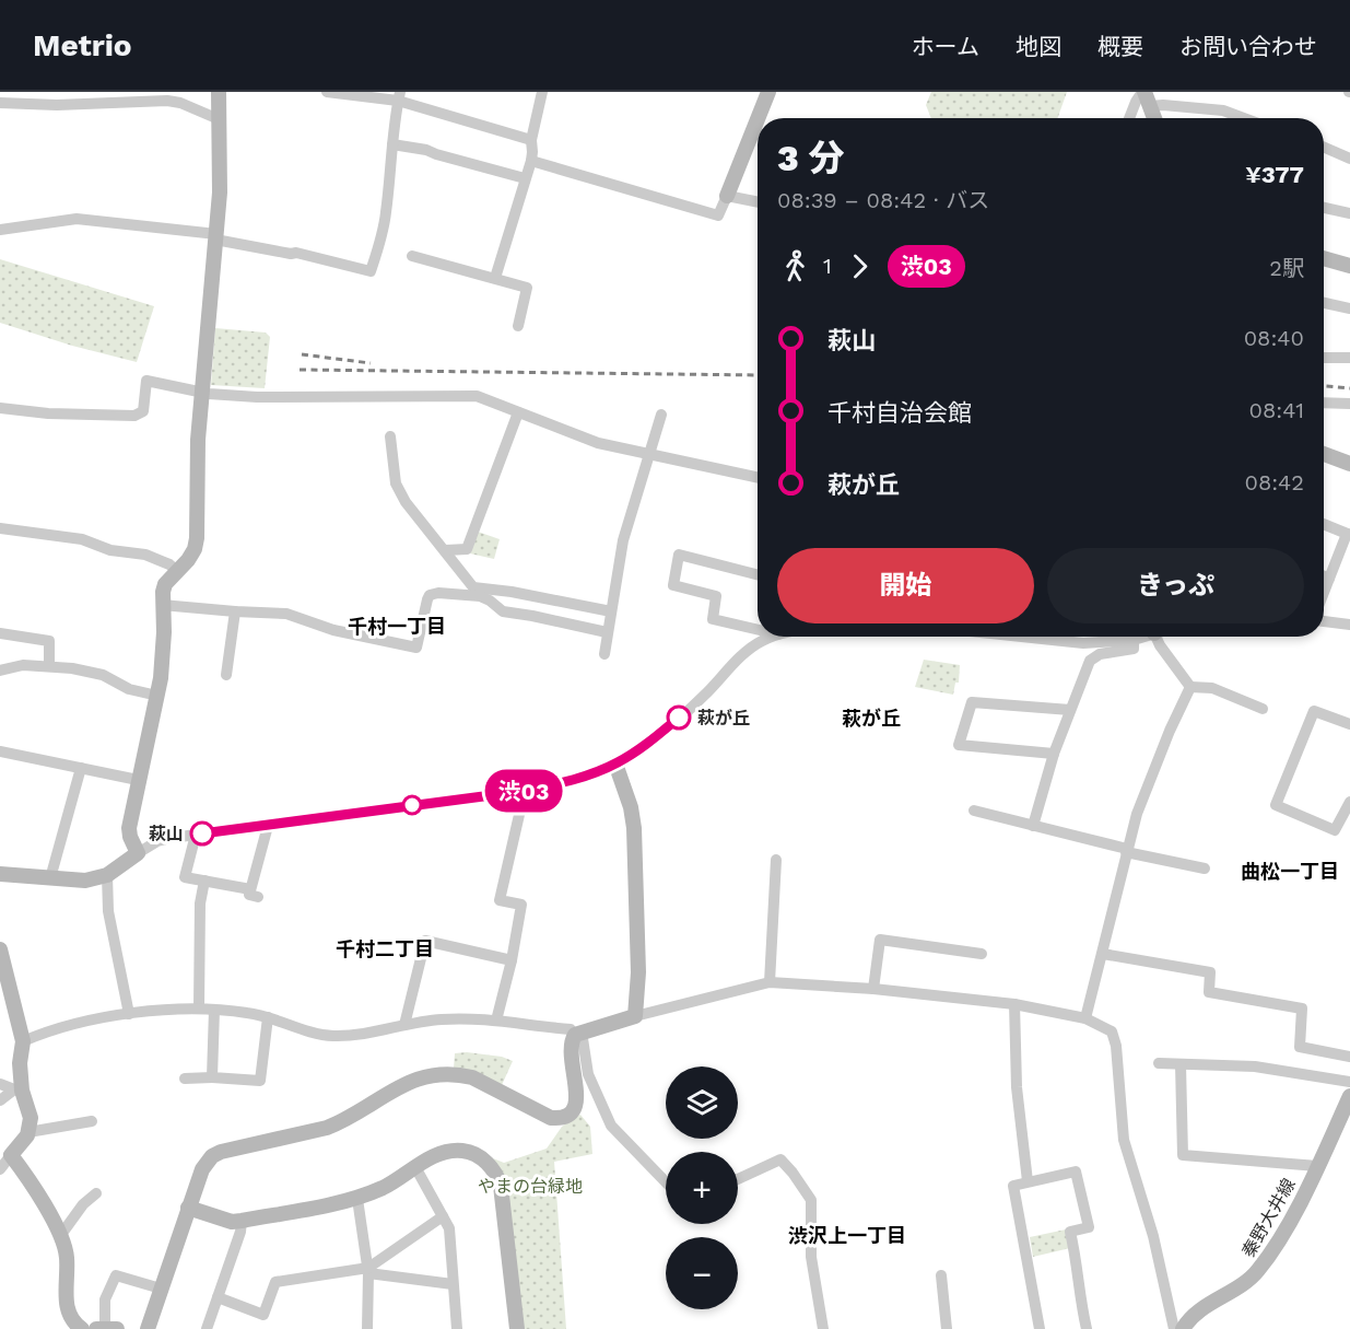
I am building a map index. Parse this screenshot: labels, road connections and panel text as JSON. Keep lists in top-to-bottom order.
{
  "streets": {
    "street": ["秦野大井線"]
  },
  "districts": [
    "千村一丁目",
    "萩が丘",
    "曲松一丁目",
    "千村二丁目",
    "渋沢上一丁目"
  ],
  "parks": ["やまの台緑地"],
  "places": ["萩が丘", "萩山"],
  "lines": ["bus line 渋03"],
  "page": {
    "header": "Metrio",
    "nav": [
      "ホーム",
      "地図",
      "概要",
      "お問い合わせ"
    ],
    "on_map": "渋03",
    "heading": ["3 分", "08:39 – 08:42 · バス", "¥377"],
    "legs": ["1", "渋03", "2駅"],
    "list": [
      {
        "name": "萩山",
        "value": "08:40"
      },
      {
        "name": "千村自治会館",
        "value": "08:41"
      },
      {
        "name": "萩が丘",
        "value": "08:42"
      }
    ],
    "buttons": ["開始", "きっぷ"],
    "map_buttons": ["+", "−"]
  }
}
